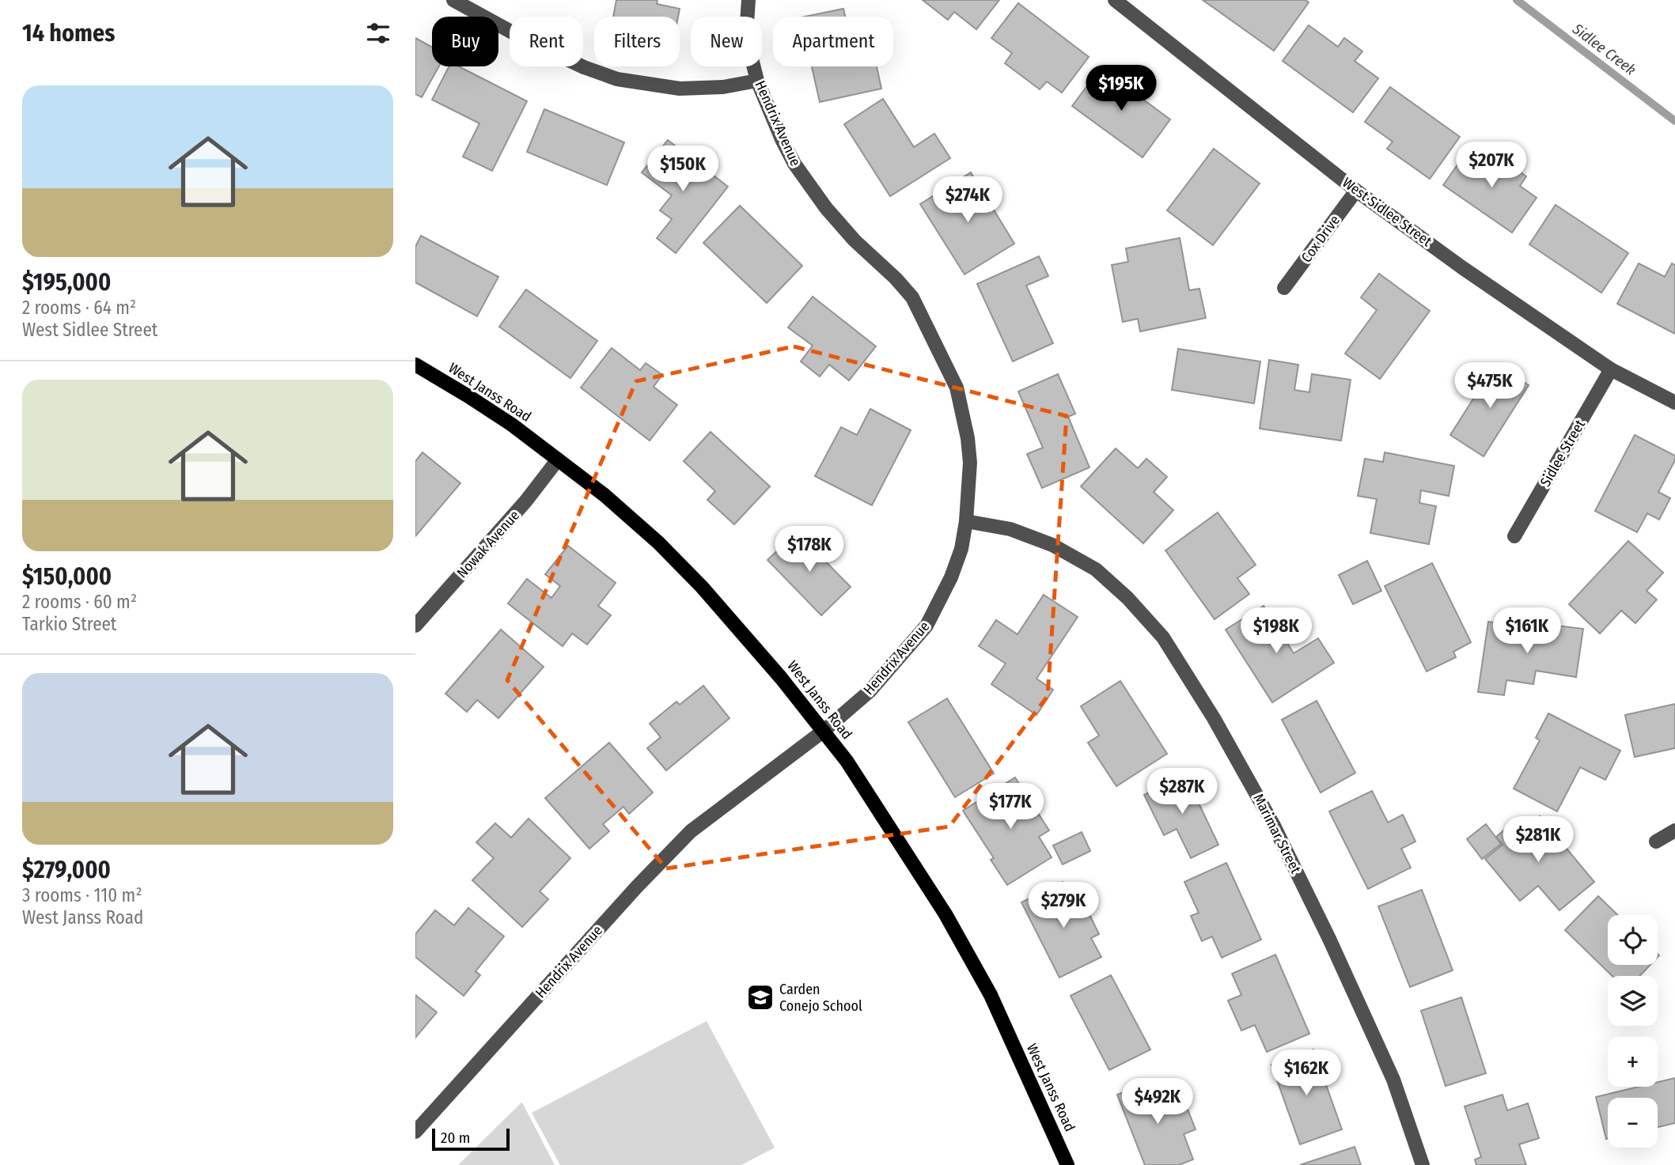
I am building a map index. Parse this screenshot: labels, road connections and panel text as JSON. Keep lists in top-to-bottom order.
{
  "streets": {
    "main road": ["West Janss Road"],
    "street": [
      "Hendrix Avenue",
      "West Sidlee Street",
      "Cox Drive",
      "Sidlee Street",
      "Nowak Avenue",
      "Marimar Street"
    ]
  },
  "crossings": [
    ["Hendrix Avenue", "West Janss Road"],
    ["Hendrix Avenue", "Marimar Street"],
    ["West Sidlee Street", "Cox Drive"],
    ["West Sidlee Street", "Sidlee Street"],
    ["West Janss Road", "Nowak Avenue"]
  ],
  "water": ["Sidlee Creek"],
  "places": {
    "school or university": ["Carden Conejo School"]
  },
  "scale_bar": "20 m",
  "page": {
    "heading": "14 homes",
    "chip": [
      "Buy",
      "Rent",
      "Filters",
      "New",
      "Apartment"
    ],
    "price": [
      "$195K",
      "$207K",
      "$150K",
      "$274K",
      "$475K",
      "$178K",
      "$198K",
      "$161K",
      "$287K",
      "$177K",
      "$281K",
      "$279K",
      "$162K",
      "$492K"
    ],
    "list": [
      {
        "name": "$195,000",
        "note": "2 rooms · 64 m² · West Sidlee Street"
      },
      {
        "name": "$150,000",
        "note": "2 rooms · 60 m² · Tarkio Street"
      },
      {
        "name": "$279,000",
        "note": "3 rooms · 110 m² · West Janss Road"
      }
    ],
    "map_buttons": ["+", "−"],
    "scale": "20 m"
  }
}
